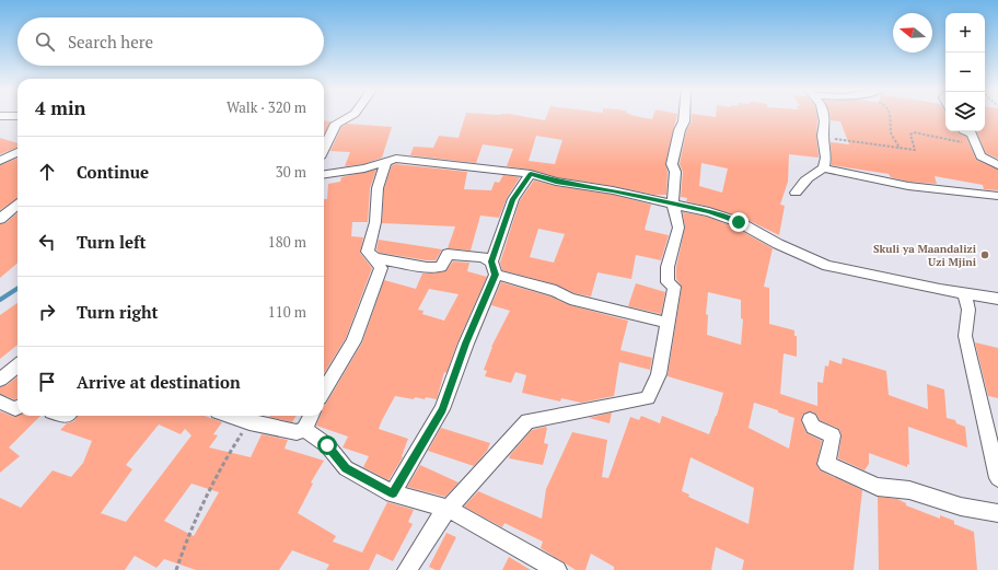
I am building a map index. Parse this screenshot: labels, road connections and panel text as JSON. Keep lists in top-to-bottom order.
{
  "places": ["Skuli ya Maandalizi Uzi Mjini"],
  "north": "left",
  "page": {
    "map_buttons": ["+", "−"],
    "search": "Search here",
    "heading": ["4 min", "Walk · 320 m"],
    "list": [
      ["Continue", "30 m"],
      ["Turn left", "180 m"],
      ["Turn right", "110 m"],
      "Arrive at destination"
    ]
  }
}
